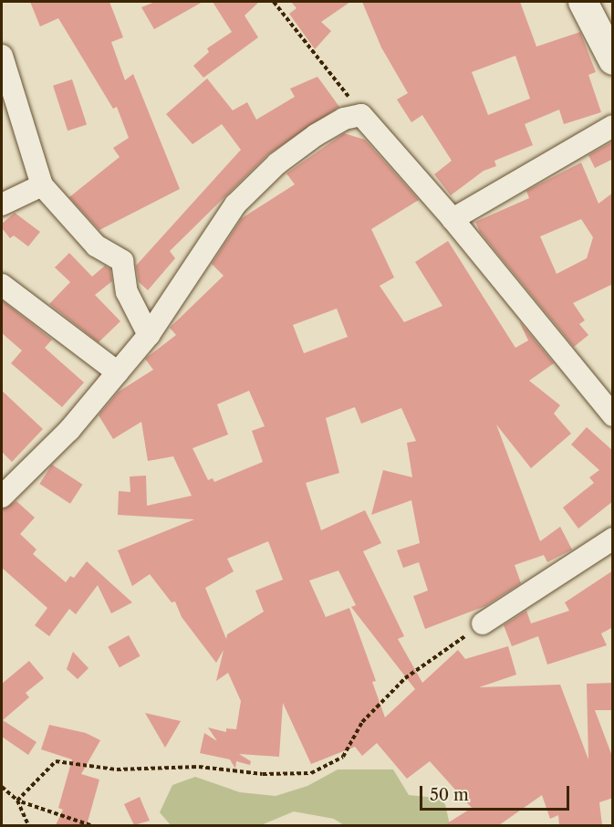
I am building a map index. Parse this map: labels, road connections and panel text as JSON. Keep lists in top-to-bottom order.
{
  "scale_bar": "50 m"
}
